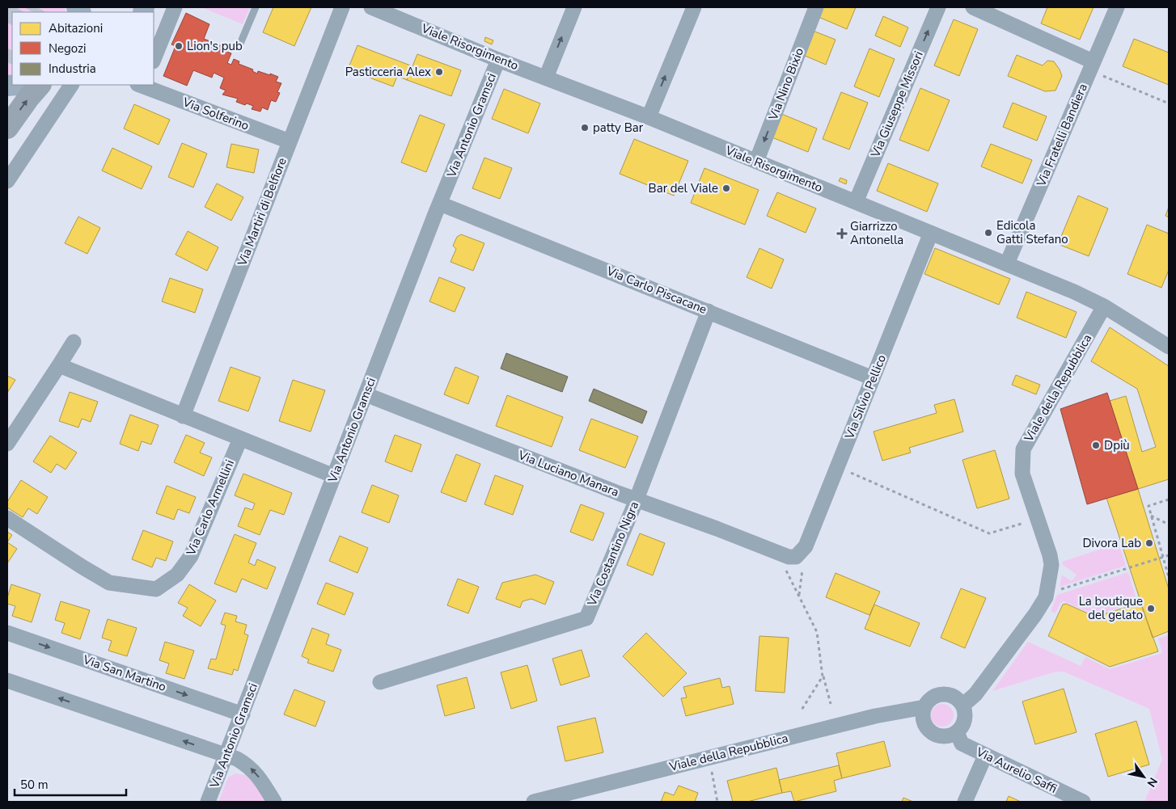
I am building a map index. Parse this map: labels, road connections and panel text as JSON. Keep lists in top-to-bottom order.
{
  "streets": {
    "street": [
      "Viale Risorgimento",
      "Via Nino Bixio",
      "Via Giuseppe Missori",
      "Via Solferino",
      "Via Antonio Gramsci",
      "Via Fratelli Bandiera",
      "Via Martiri di Belfiore",
      "Via Carlo Piscacane",
      "Viale della Repubblica",
      "Via Silvio Pellico",
      "Via Luciano Manara",
      "Via Carlo Armellini",
      "Via Costantino Nigra",
      "Via San Martino",
      "Via Aurelio Saffi"
    ]
  },
  "crossings": [
    ["Viale Risorgimento", "Via Nino Bixio"],
    ["Viale Risorgimento", "Via Giuseppe Missori"],
    ["Viale Risorgimento", "Via Antonio Gramsci"],
    ["Viale Risorgimento", "Via Fratelli Bandiera"],
    ["Viale Risorgimento", "Viale della Repubblica"],
    ["Viale Risorgimento", "Via Silvio Pellico"],
    ["Via Solferino", "Via Martiri di Belfiore"],
    ["Via Antonio Gramsci", "Via Carlo Piscacane"],
    ["Via Antonio Gramsci", "Via Luciano Manara"],
    ["Via Antonio Gramsci", "Via San Martino"],
    ["Via Carlo Piscacane", "Via Silvio Pellico"],
    ["Via Carlo Piscacane", "Via Costantino Nigra"],
    ["Viale della Repubblica", "Via Aurelio Saffi"],
    ["Via Silvio Pellico", "Via Luciano Manara"],
    ["Via Luciano Manara", "Via Costantino Nigra"]
  ],
  "one_way": ["Via Giuseppe Missori"],
  "places": {
    "other": [
      "Lion's pub",
      "Pasticceria Alex",
      "patty Bar",
      "Bar del Viale",
      "Edicola Gatti Stefano",
      "Dpiù",
      "Divora Lab",
      "La boutique del gelato"
    ],
    "health": ["Giarrizzo Antonella"]
  },
  "legend": ["Abitazioni", "Negozi", "Industria"],
  "scale_bar": "50 m",
  "north": "bottom right"
}
